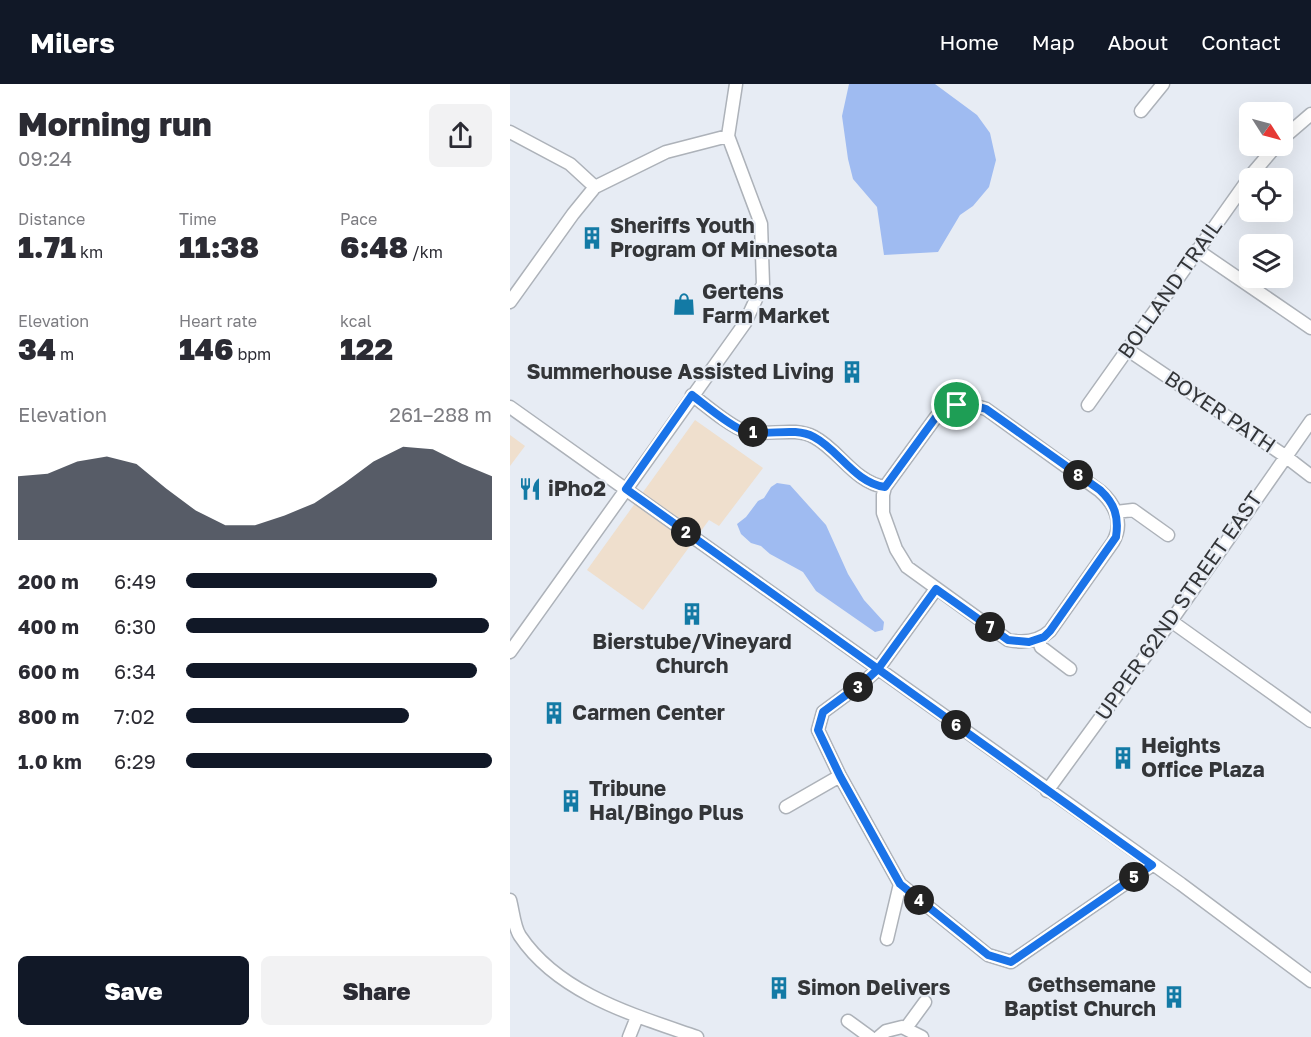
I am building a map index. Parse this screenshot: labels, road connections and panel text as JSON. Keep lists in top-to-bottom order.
{
  "streets": {
    "street": ["BOLLAND TRAIL", "BOYER PATH", "UPPER 62ND STREET EAST"]
  },
  "crossings": [
    ["BOLLAND TRAIL", "BOYER PATH"],
    ["BOYER PATH", "UPPER 62ND STREET EAST"]
  ],
  "places": {
    "building": [
      "Sheriffs Youth Program Of Minnesota",
      "Summerhouse Assisted Living",
      "Bierstube/Vineyard Church",
      "Carmen Center",
      "Heights Office Plaza",
      "Tribune Hal/Bingo Plus",
      "Simon Delivers",
      "Gethsemane Baptist Church"
    ],
    "shop": ["Gertens Farm Market"],
    "restaurant": ["iPho2"]
  },
  "north": "bottom right",
  "page": {
    "header": "Milers",
    "nav": [
      "Home",
      "Map",
      "About",
      "Contact"
    ],
    "heading": ["Morning run", "09:24"],
    "stats": [
      ["Distance", "1.71 km"],
      ["Time", "11:38"],
      ["Pace", "6:48 /km"],
      ["Elevation", "34 m"],
      ["Heart rate", "146 bpm"],
      ["kcal", "122"]
    ],
    "chart": ["Elevation", "261–288 m"],
    "pins": [
      "1",
      "8",
      "2",
      "7",
      "3",
      "6",
      "5",
      "4"
    ],
    "list": [
      {
        "name": "200 m",
        "note": "6:49"
      },
      {
        "name": "400 m",
        "note": "6:30"
      },
      {
        "name": "600 m",
        "note": "6:34"
      },
      {
        "name": "800 m",
        "note": "7:02"
      },
      {
        "name": "1.0 km",
        "note": "6:29"
      }
    ],
    "buttons": ["Save", "Share"]
  }
}
